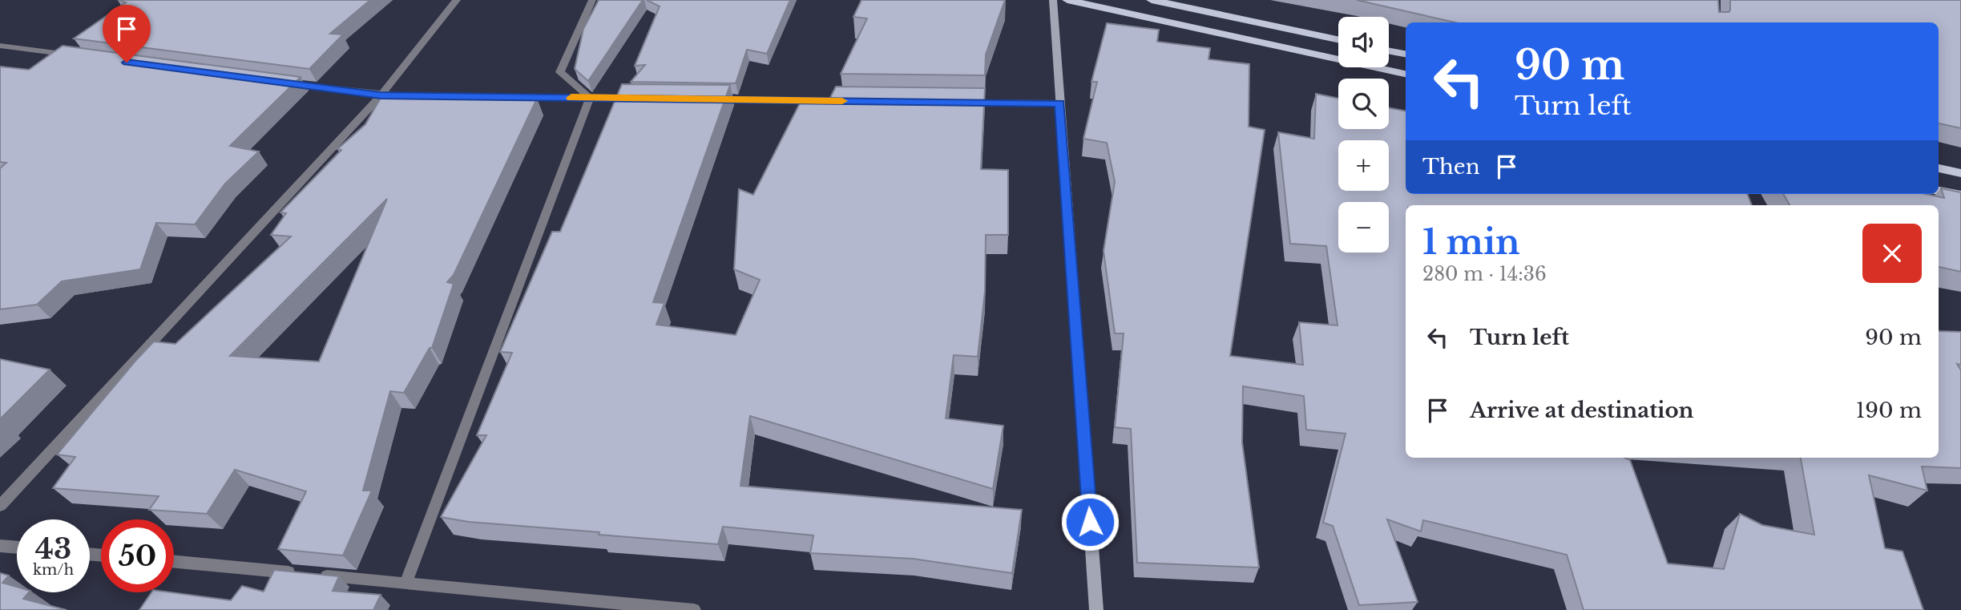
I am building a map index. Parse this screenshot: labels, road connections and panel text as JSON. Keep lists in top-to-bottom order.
{
  "page": {
    "map_buttons": ["+", "−"],
    "turn": ["90 m", "Turn left"],
    "then": "Then",
    "heading": ["1 min", "280 m · 14:36"],
    "list": [
      {
        "name": "Turn left",
        "value": "90 m"
      },
      {
        "name": "Arrive at destination",
        "value": "190 m"
      }
    ],
    "speed": "43 km/h",
    "limit": "50"
  }
}
